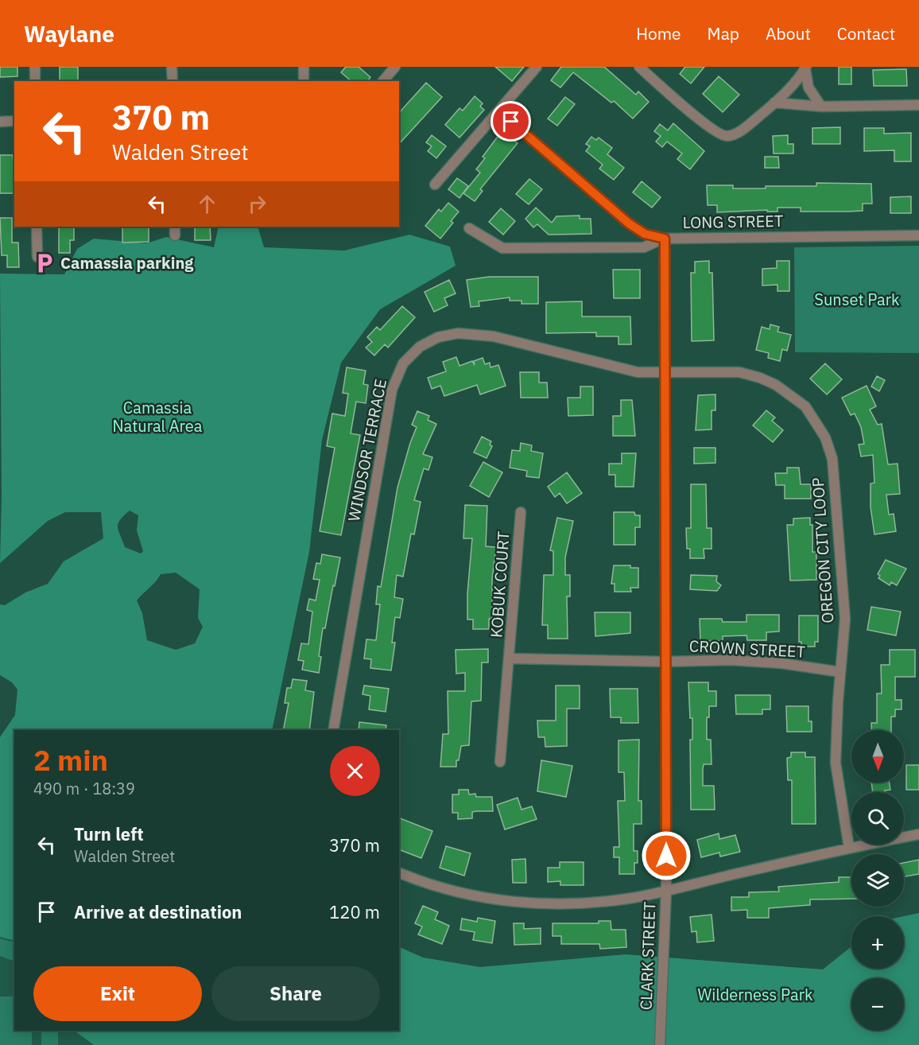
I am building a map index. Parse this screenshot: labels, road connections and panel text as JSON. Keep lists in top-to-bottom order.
{
  "streets": {
    "street": [
      "LONG STREET",
      "WINDSOR TERRACE",
      "OREGON CITY LOOP",
      "KOBUK COURT",
      "CROWN STREET",
      "CLARK STREET"
    ]
  },
  "crossings": [
    ["LONG STREET", "CLARK STREET"],
    ["WINDSOR TERRACE", "OREGON CITY LOOP"],
    ["WINDSOR TERRACE", "CLARK STREET"],
    ["OREGON CITY LOOP", "CROWN STREET"],
    ["OREGON CITY LOOP", "CLARK STREET"],
    ["KOBUK COURT", "CROWN STREET"],
    ["CROWN STREET", "CLARK STREET"]
  ],
  "parks": ["Sunset Park", "Camassia Natural Area", "Wilderness Park"],
  "places": {
    "parking": ["Camassia parking"]
  },
  "north": "bottom",
  "page": {
    "header": "Waylane",
    "nav": [
      "Home",
      "Map",
      "About",
      "Contact"
    ],
    "turn": ["370 m", "Walden Street"],
    "map_buttons": ["+", "−"],
    "heading": ["2 min", "490 m · 18:39"],
    "list": [
      {
        "name": "Turn left",
        "note": "Walden Street",
        "value": "370 m"
      },
      {
        "name": "Arrive at destination",
        "value": "120 m"
      }
    ],
    "buttons": ["Exit", "Share"]
  }
}
